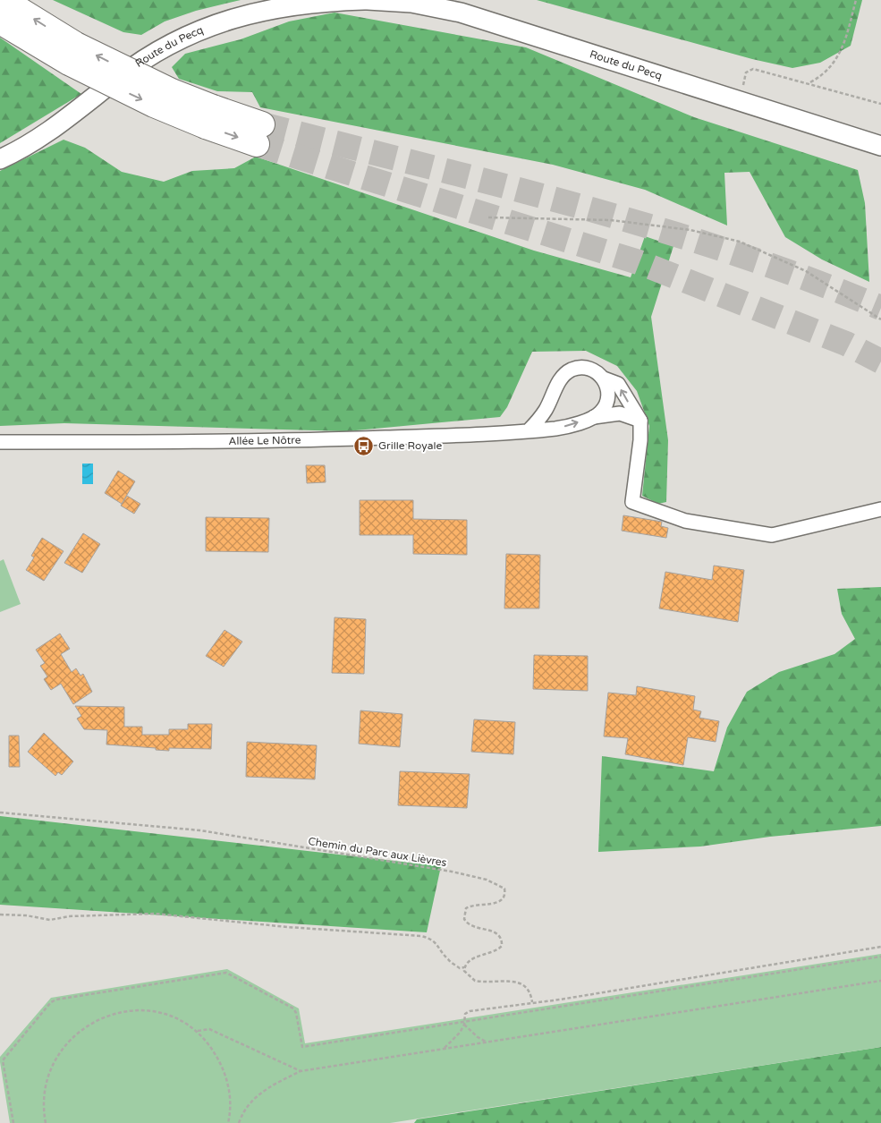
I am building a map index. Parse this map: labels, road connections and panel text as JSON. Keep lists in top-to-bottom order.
{
  "streets": {
    "main road": ["Route du Pecq"],
    "street": ["Allée Le Nôtre"],
    "path": ["Chemin du Parc aux Lièvres"]
  },
  "places": {
    "bus stop": ["Grille Royale"]
  }
}
